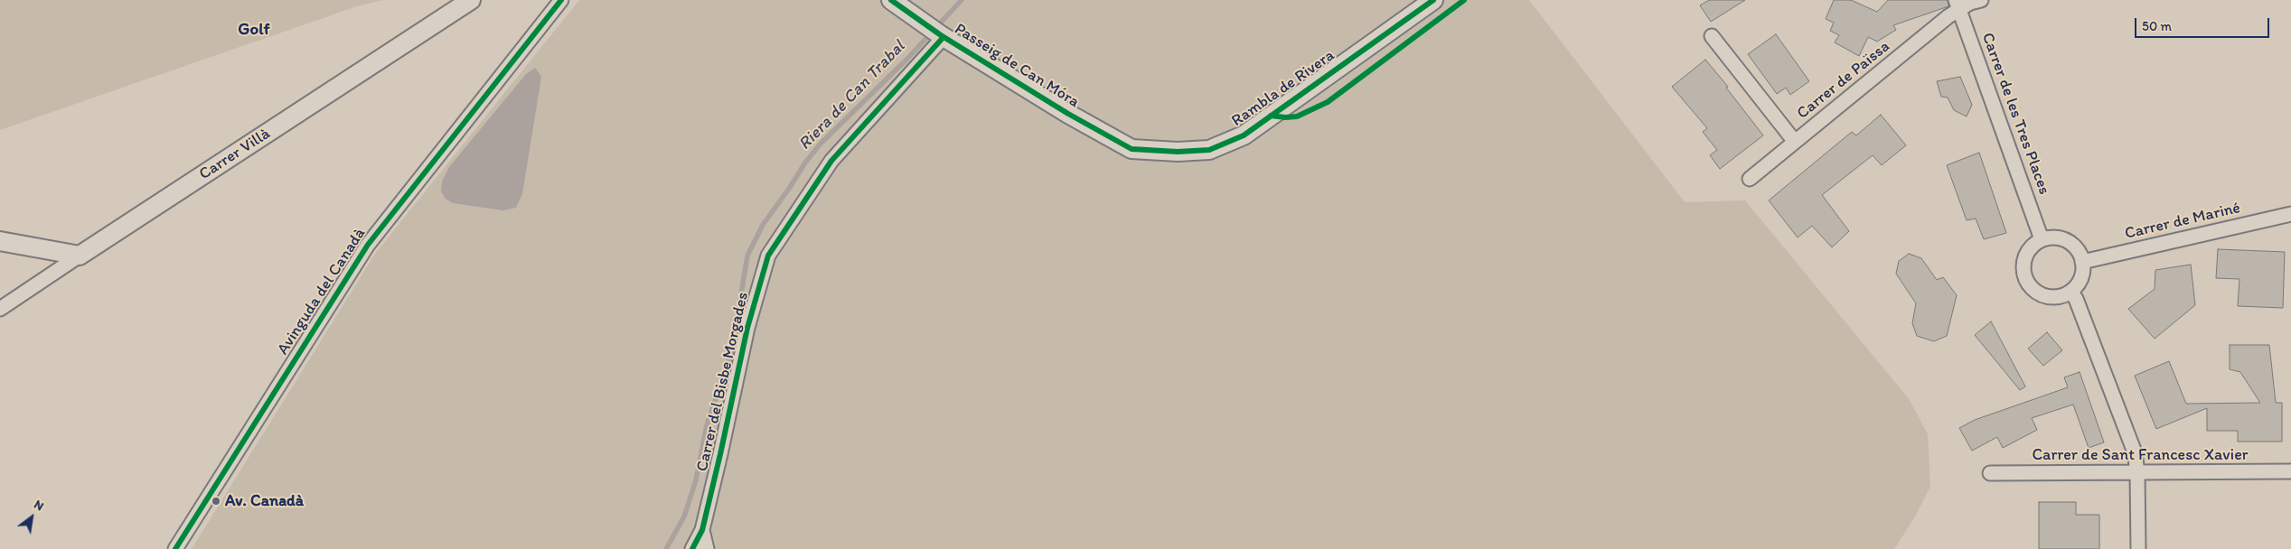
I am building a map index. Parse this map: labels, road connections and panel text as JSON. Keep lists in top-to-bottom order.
{
  "streets": {
    "street": [
      "Passeig de Can Móra",
      "Carrer de Païssa",
      "Rambla de Rivera",
      "Carrer de les Tres Places",
      "Carrer Villà",
      "Carrer de Mariné",
      "Avinguda del Canadà",
      "Carrer del Bisbe Morgades",
      "Carrer de Sant Francesc Xavier"
    ]
  },
  "crossings": [
    ["Passeig de Can Móra", "Rambla de Rivera"],
    ["Passeig de Can Móra", "Carrer del Bisbe Morgades"],
    ["Carrer de Païssa", "Carrer de les Tres Places"],
    ["Carrer de les Tres Places", "Carrer de Mariné"]
  ],
  "districts": ["Golf"],
  "water": ["Riera de Can Trabal"],
  "places": ["Av. Canadà"],
  "scale_bar": "50 m",
  "north": "top right"
}
